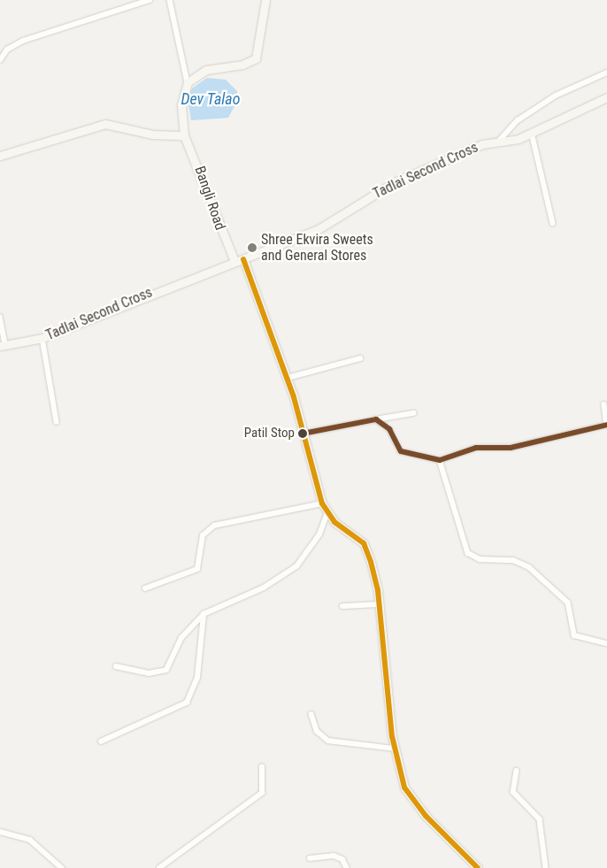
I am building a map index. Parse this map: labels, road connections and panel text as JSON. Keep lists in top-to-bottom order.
{
  "streets": {
    "street": ["Tadlai Second Cross", "Bangli Road"]
  },
  "crossings": [
    ["Tadlai Second Cross", "Bangli Road"]
  ],
  "water": ["Dev Talao"],
  "places": ["Shree Ekvira Sweets and General Stores", "Patil Stop"]
}
